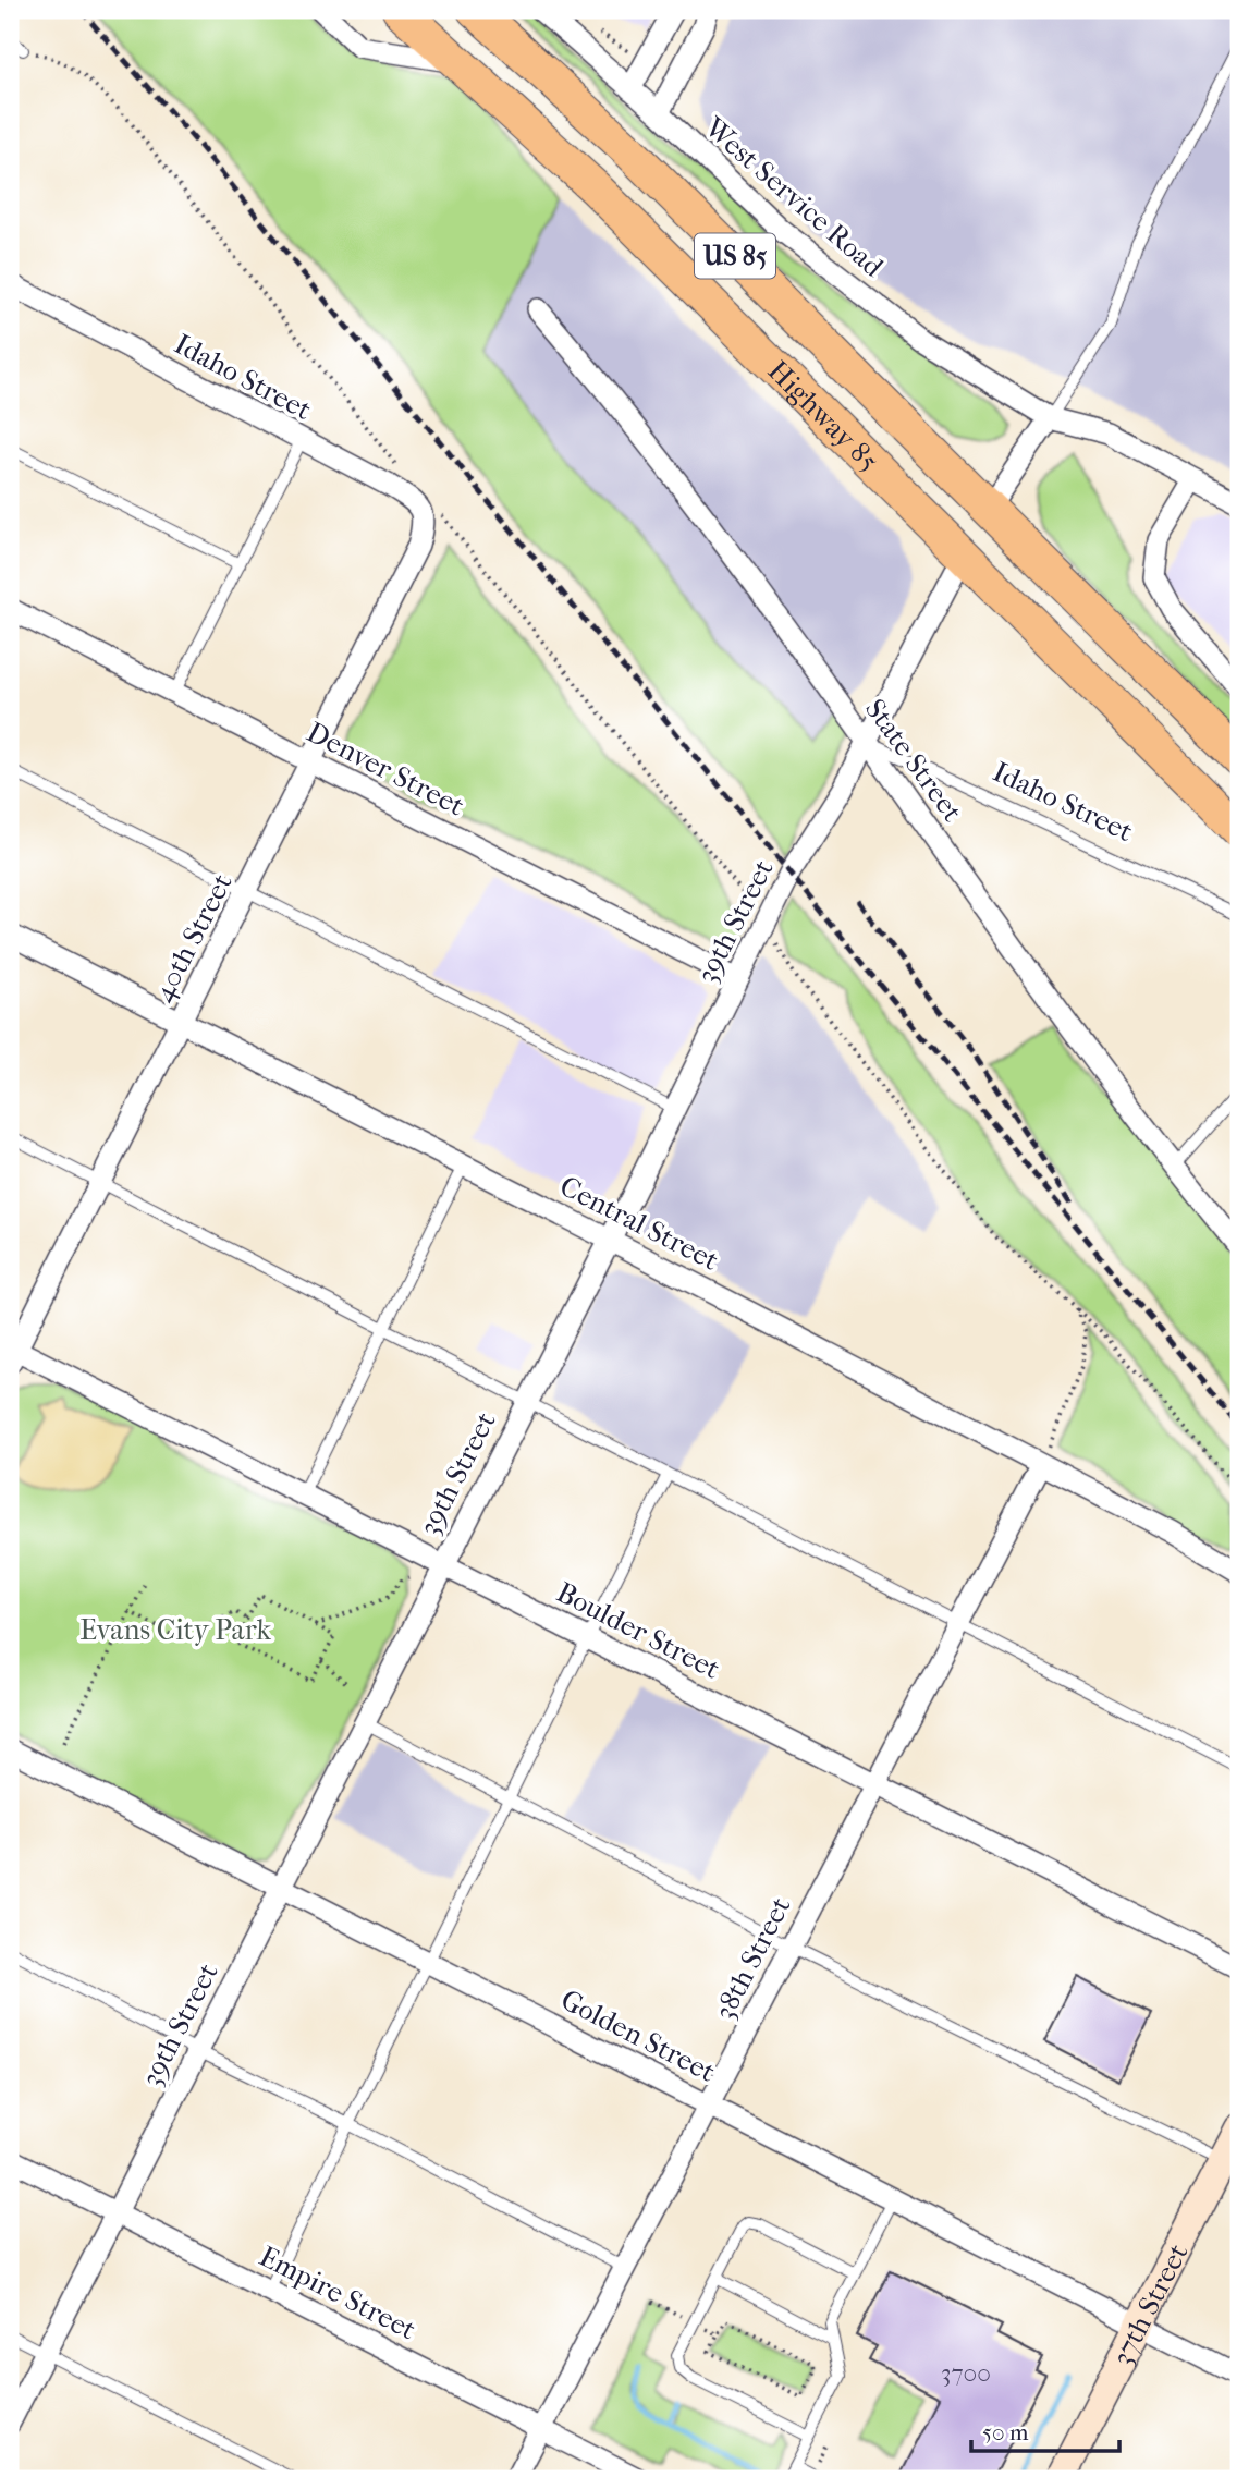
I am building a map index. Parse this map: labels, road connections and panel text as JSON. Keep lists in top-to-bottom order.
{
  "streets": {
    "highway": ["US 85", "Highway 85"],
    "main road": ["37th Street"],
    "street": [
      "West Service Road",
      "Idaho Street",
      "State Street",
      "Denver Street",
      "39th Street",
      "40th Street",
      "Central Street",
      "Boulder Street",
      "38th Street",
      "Golden Street",
      "Empire Street"
    ]
  },
  "crossings": [
    ["Idaho Street", "State Street"],
    ["Idaho Street", "39th Street"],
    ["Idaho Street", "40th Street"],
    ["Highway 85", "39th Street"],
    ["State Street", "39th Street"],
    ["Denver Street", "39th Street"],
    ["Denver Street", "40th Street"],
    ["39th Street", "Central Street"],
    ["39th Street", "Boulder Street"],
    ["39th Street", "Golden Street"],
    ["39th Street", "Empire Street"],
    ["40th Street", "Central Street"],
    ["40th Street", "Boulder Street"],
    ["Central Street", "38th Street"],
    ["Boulder Street", "38th Street"],
    ["38th Street", "Golden Street"],
    ["38th Street", "Empire Street"],
    ["Golden Street", "37th Street"]
  ],
  "parks": ["Evans City Park"],
  "house_numbers": ["3700"],
  "scale_bar": "50 m"
}
